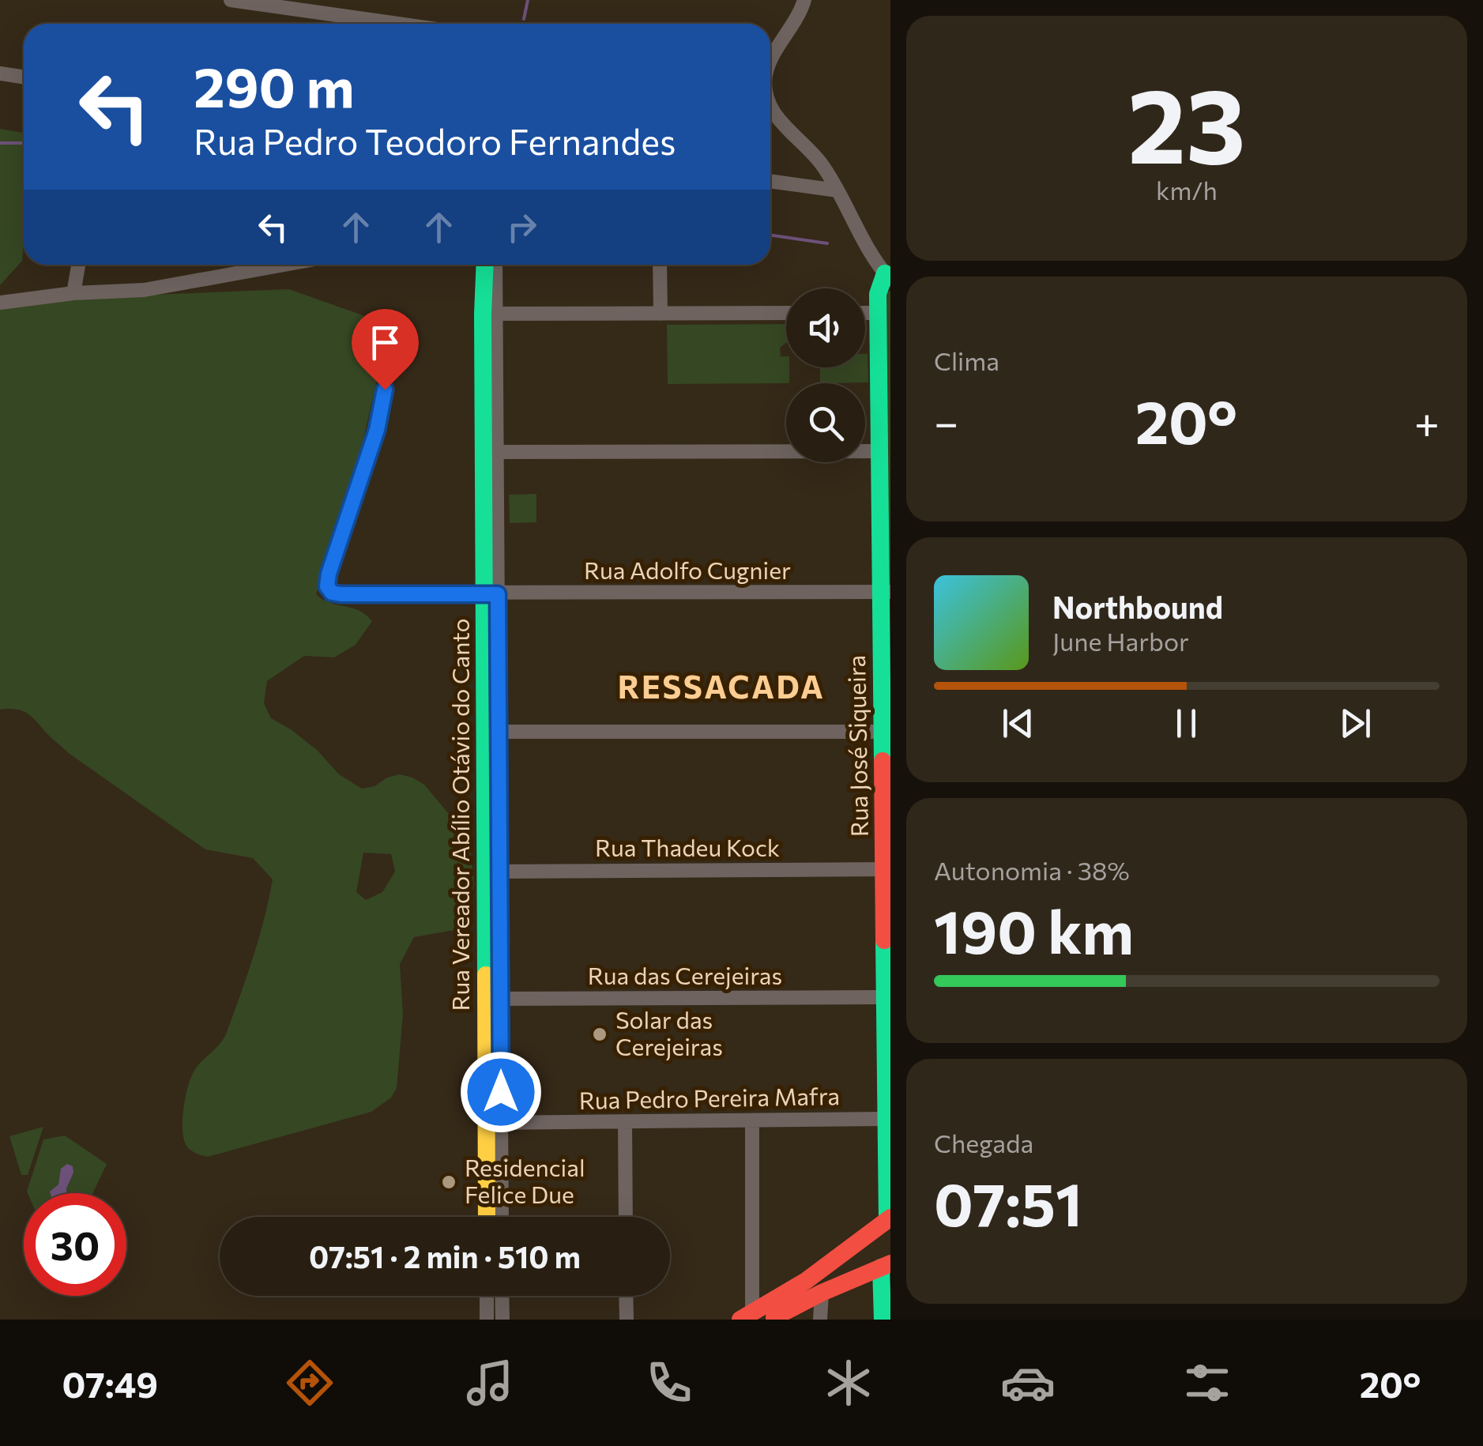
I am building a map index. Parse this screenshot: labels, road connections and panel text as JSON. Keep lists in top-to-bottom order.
{
  "streets": {
    "street": [
      "Rua Adolfo Cugnier",
      "Rua José Siqueira",
      "Rua Vereador Abílio Otávio do Canto",
      "Rua Thadeu Kock",
      "Rua das Cerejeiras",
      "Rua Pedro Pereira Mafra"
    ]
  },
  "crossings": [
    ["Rua Adolfo Cugnier", "Rua José Siqueira"],
    ["Rua Adolfo Cugnier", "Rua Vereador Abílio Otávio do Canto"],
    ["Rua José Siqueira", "Rua Thadeu Kock"],
    ["Rua José Siqueira", "Rua das Cerejeiras"],
    ["Rua José Siqueira", "Rua Pedro Pereira Mafra"],
    ["Rua Vereador Abílio Otávio do Canto", "Rua Thadeu Kock"],
    ["Rua Vereador Abílio Otávio do Canto", "Rua das Cerejeiras"],
    ["Rua Vereador Abílio Otávio do Canto", "Rua Pedro Pereira Mafra"]
  ],
  "districts": ["RESSACADA"],
  "places": ["Solar das Cerejeiras", "Residencial Felice Due"],
  "page": {
    "tile": [
      ["23", "km/h"],
      "Clima",
      ["Autonomia · 38%", "190 km"],
      ["Chegada", "07:51"]
    ],
    "turn": ["290 m", "Rua Pedro Teodoro Fernandes"],
    "heat": ["−", "20°", "+"],
    "song": ["Northbound", "June Harbor"],
    "limit": "30",
    "trip": "07:51 · 2 min · 510 m",
    "tabs": ["07:49", "20°"]
  }
}
